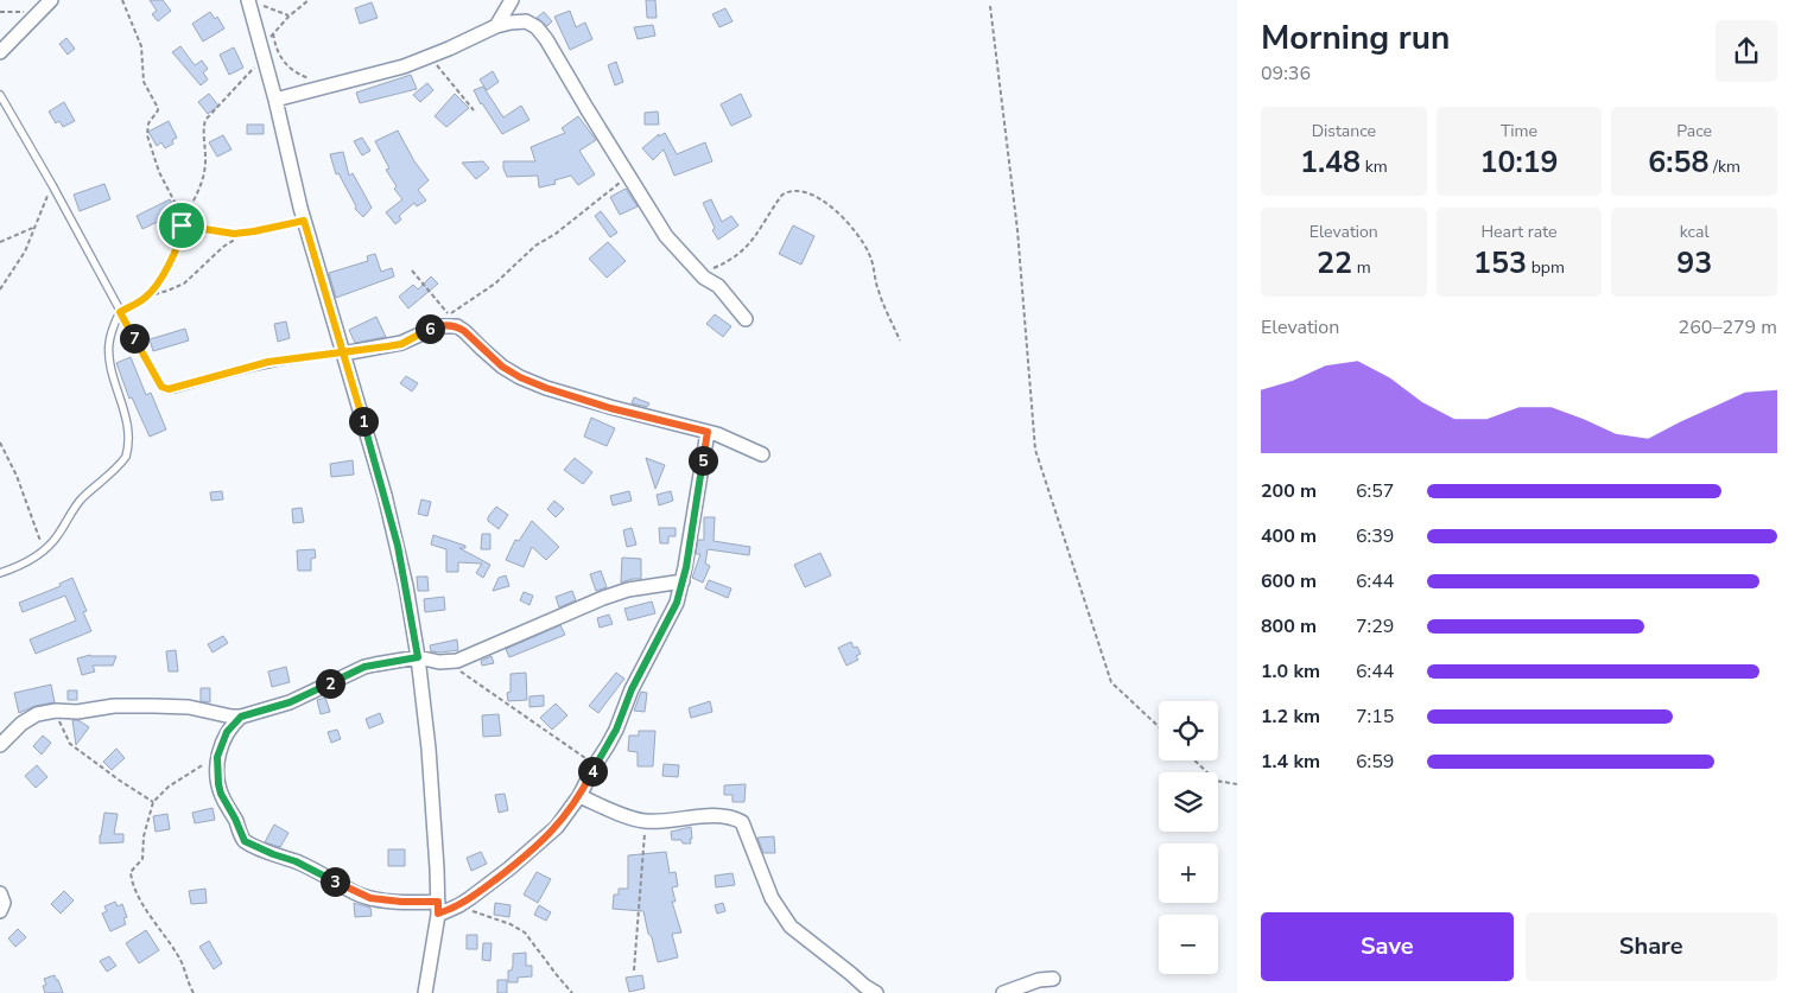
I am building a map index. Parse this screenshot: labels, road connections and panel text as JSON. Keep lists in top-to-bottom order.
{
  "page": {
    "heading": ["Morning run", "09:36"],
    "stats": [
      ["Distance", "1.48 km"],
      ["Time", "10:19"],
      ["Pace", "6:58 /km"],
      ["Elevation", "22 m"],
      ["Heart rate", "153 bpm"],
      ["kcal", "93"]
    ],
    "chart": ["Elevation", "260–279 m"],
    "pins": [
      "6",
      "7",
      "1",
      "5",
      "2",
      "4",
      "3"
    ],
    "list": [
      {
        "name": "200 m",
        "note": "6:57"
      },
      {
        "name": "400 m",
        "note": "6:39"
      },
      {
        "name": "600 m",
        "note": "6:44"
      },
      {
        "name": "800 m",
        "note": "7:29"
      },
      {
        "name": "1.0 km",
        "note": "6:44"
      },
      {
        "name": "1.2 km",
        "note": "7:15"
      },
      {
        "name": "1.4 km",
        "note": "6:59"
      }
    ],
    "map_buttons": ["+", "−"],
    "buttons": ["Save", "Share"]
  }
}
